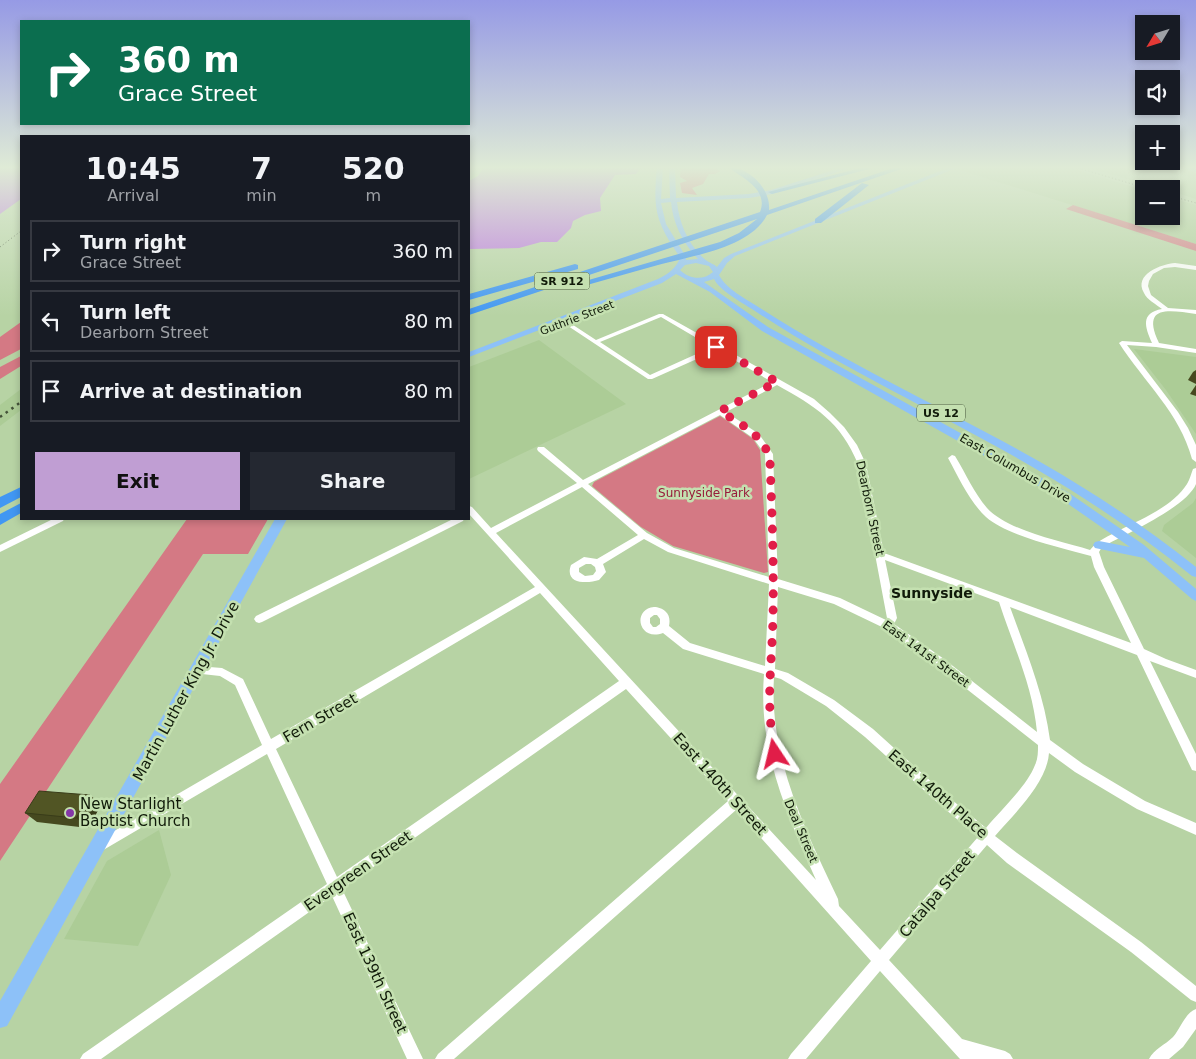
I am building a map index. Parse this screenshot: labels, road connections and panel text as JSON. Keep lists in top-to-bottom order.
{
  "streets": {
    "highway": ["SR 912"],
    "main road": [
      "Guthrie Street",
      "US 12",
      "East Columbus Drive",
      "Martin Luther King Jr. Drive"
    ],
    "street": [
      "Dearborn Street",
      "East 141st Street",
      "Fern Street",
      "East 140th Street",
      "East 140th Place",
      "Deal Street",
      "Evergreen Street",
      "Catalpa Street",
      "East 139th Street"
    ]
  },
  "crossings": [
    ["Guthrie Street", "US 12"],
    ["Guthrie Street", "East Columbus Drive"],
    ["US 12", "East Columbus Drive"],
    ["Dearborn Street", "East 141st Street"],
    ["East 141st Street", "Deal Street"],
    ["East 141st Street", "Catalpa Street"],
    ["Martin Luther King Jr. Drive", "Fern Street"],
    ["Martin Luther King Jr. Drive", "East 139th Street"],
    ["Fern Street", "East 140th Street"],
    ["Fern Street", "East 139th Street"],
    ["East 140th Street", "Deal Street"],
    ["East 140th Street", "Evergreen Street"],
    ["East 140th Street", "Catalpa Street"],
    ["East 140th Place", "Deal Street"],
    ["East 140th Place", "Catalpa Street"],
    ["Evergreen Street", "East 139th Street"]
  ],
  "districts": ["Sunnyside"],
  "parks": ["Sunnyside Park"],
  "places": ["New Starlight Baptist Church"],
  "north": "bottom left",
  "page": {
    "map_buttons": ["+", "−"],
    "turn": ["360 m", "Grace Street"],
    "eta": [
      "10:45",
      "Arrival",
      "7",
      "min",
      "520",
      "m"
    ],
    "list": [
      {
        "name": "Turn right",
        "note": "Grace Street",
        "value": "360 m"
      },
      {
        "name": "Turn left",
        "note": "Dearborn Street",
        "value": "80 m"
      },
      {
        "name": "Arrive at destination",
        "value": "80 m"
      }
    ],
    "buttons": ["Exit", "Share"]
  }
}
